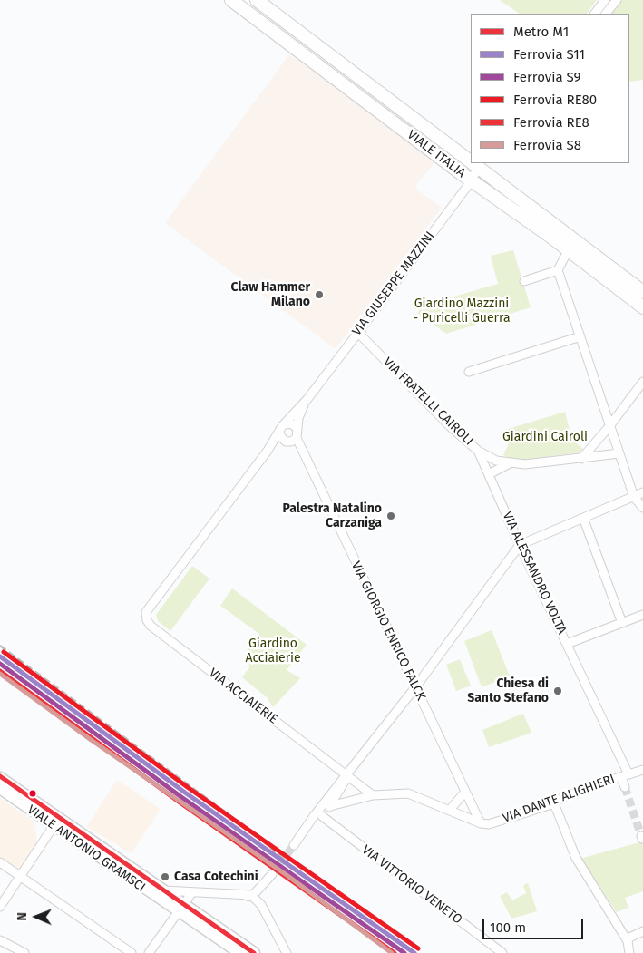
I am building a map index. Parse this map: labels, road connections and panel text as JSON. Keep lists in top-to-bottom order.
{
  "streets": {
    "main road": ["VIALE ITALIA", "VIALE ANTONIO GRAMSCI"],
    "street": [
      "VIA GIUSEPPE MAZZINI",
      "VIA FRATELLI CAIROLI",
      "VIA ALESSANDRO VOLTA",
      "VIA GIORGIO ENRICO FALCK",
      "VIA ACCIAIERIE",
      "VIA DANTE ALIGHIERI",
      "VIA VITTORIO VENETO"
    ]
  },
  "crossings": [
    ["VIALE ITALIA", "VIA GIUSEPPE MAZZINI"],
    ["VIA GIUSEPPE MAZZINI", "VIA FRATELLI CAIROLI"],
    ["VIA GIUSEPPE MAZZINI", "VIA GIORGIO ENRICO FALCK"],
    ["VIA GIUSEPPE MAZZINI", "VIA ACCIAIERIE"],
    ["VIA FRATELLI CAIROLI", "VIA ALESSANDRO VOLTA"],
    ["VIA ALESSANDRO VOLTA", "VIA DANTE ALIGHIERI"],
    ["VIA GIORGIO ENRICO FALCK", "VIA DANTE ALIGHIERI"]
  ],
  "parks": ["Giardino Mazzini - Puricelli Guerra", "Giardini Cairoli", "Giardino Acciaierie"],
  "places": [
    "Claw Hammer Milano",
    "Palestra Natalino Carzaniga",
    "Chiesa di Santo Stefano",
    "Casa Cotechini"
  ],
  "lines": [
    "rail line RE80",
    "rail line S11",
    "rail line S9",
    "rail line RE8",
    "rail line S8",
    "metro line M1"
  ],
  "legend": [
    "Metro M1",
    "Ferrovia S11",
    "Ferrovia S9",
    "Ferrovia RE80",
    "Ferrovia RE8",
    "Ferrovia S8"
  ],
  "scale_bar": "100 m",
  "north": "left"
}
